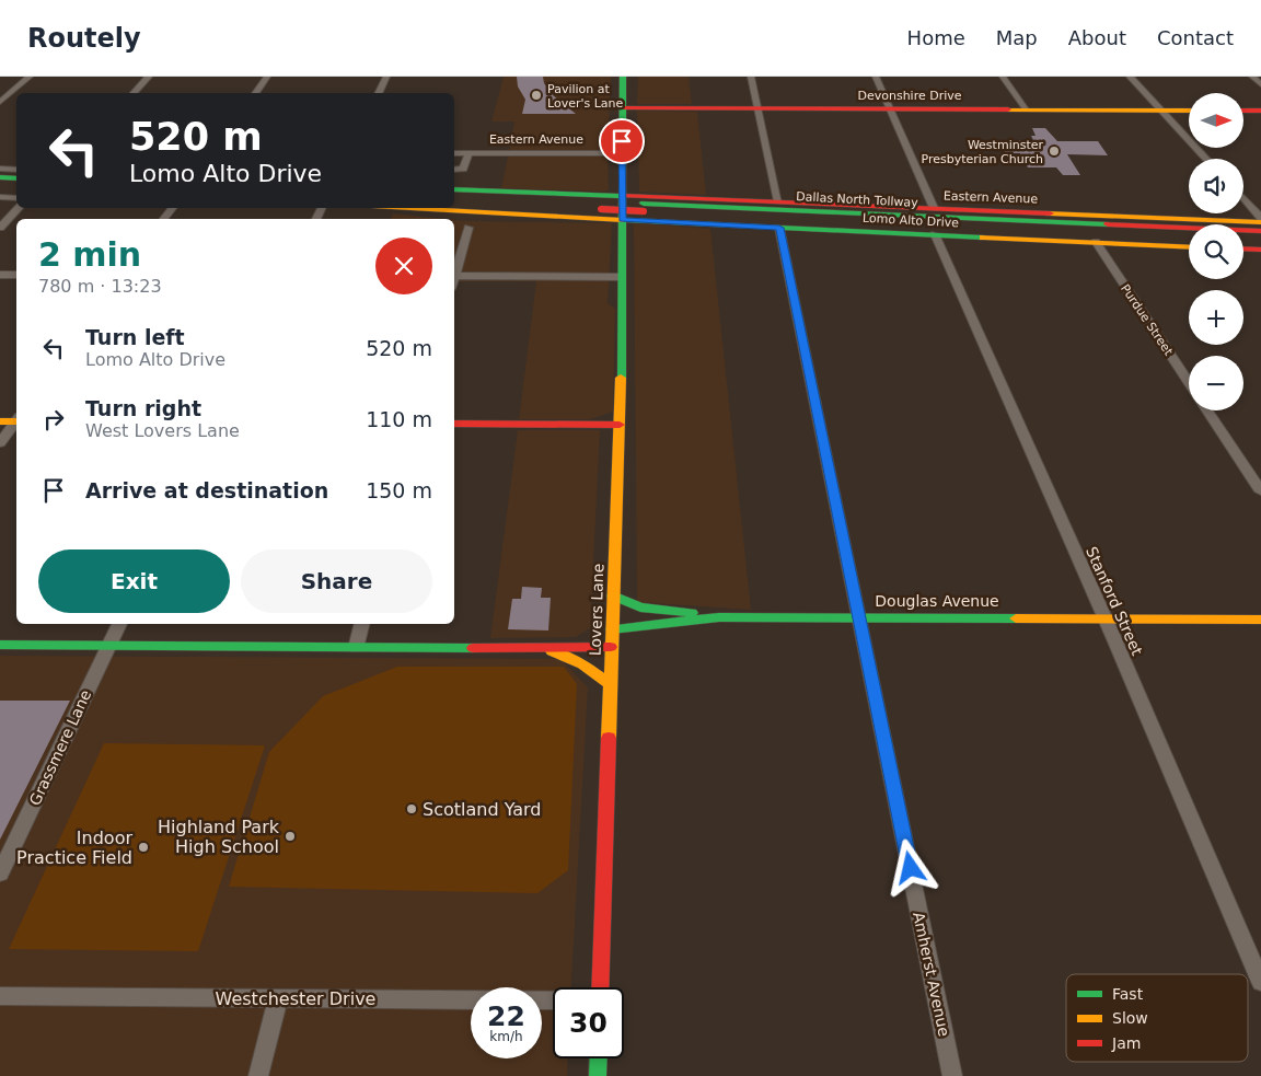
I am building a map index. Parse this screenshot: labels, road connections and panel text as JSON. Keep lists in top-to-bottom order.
{
  "streets": {
    "main road": [
      "Devonshire Drive",
      "Eastern Avenue",
      "Dallas North Tollway",
      "Lomo Alto Drive",
      "Douglas Avenue",
      "Lovers Lane"
    ],
    "street": [
      "Purdue Street",
      "Stanford Street",
      "Grassmere Lane",
      "Amherst Avenue",
      "Westchester Drive"
    ]
  },
  "crossings": [
    ["Devonshire Drive", "Lovers Lane"],
    ["Eastern Avenue", "Lovers Lane"],
    ["Lomo Alto Drive", "Purdue Street"],
    ["Lomo Alto Drive", "Stanford Street"],
    ["Lomo Alto Drive", "Lovers Lane"],
    ["Lomo Alto Drive", "Amherst Avenue"],
    ["Douglas Avenue", "Stanford Street"],
    ["Douglas Avenue", "Lovers Lane"],
    ["Douglas Avenue", "Amherst Avenue"]
  ],
  "places": [
    "Pavilion at Lover's Lane",
    "Westminster Presbyterian Church",
    "Scotland Yard",
    "Highland Park High School",
    "Indoor Practice Field"
  ],
  "legend": ["Fast", "Slow", "Jam"],
  "north": "right",
  "page": {
    "header": "Routely",
    "nav": [
      "Home",
      "Map",
      "About",
      "Contact"
    ],
    "map_buttons": ["+", "−"],
    "turn": ["520 m", "Lomo Alto Drive"],
    "heading": ["2 min", "780 m · 13:23"],
    "list": [
      {
        "name": "Turn left",
        "note": "Lomo Alto Drive",
        "value": "520 m"
      },
      {
        "name": "Turn right",
        "note": "West Lovers Lane",
        "value": "110 m"
      },
      {
        "name": "Arrive at destination",
        "value": "150 m"
      }
    ],
    "buttons": ["Exit", "Share"],
    "speed": "22 km/h",
    "limit": "30"
  }
}
